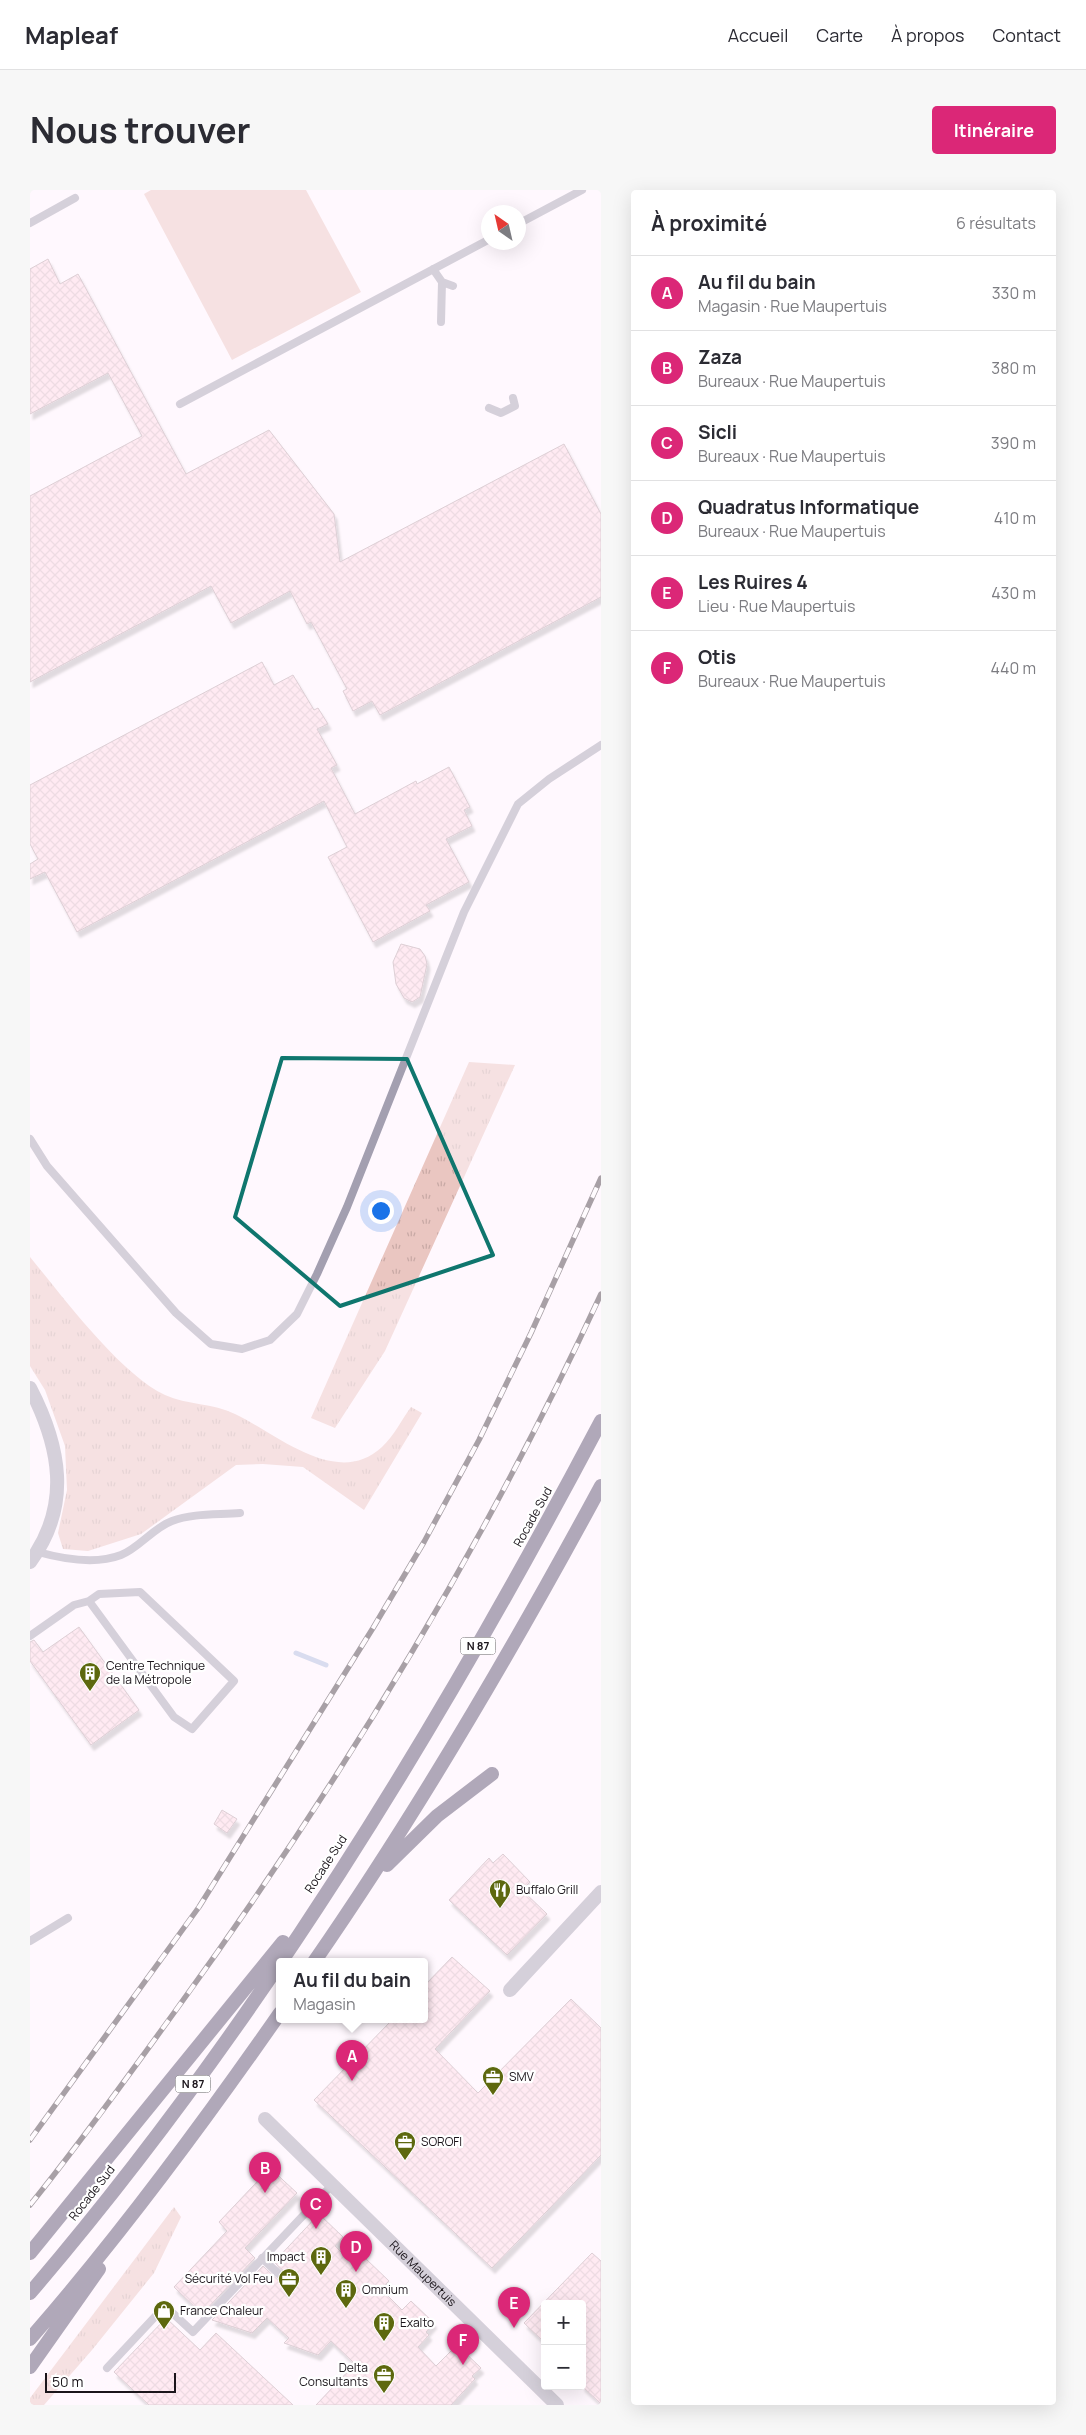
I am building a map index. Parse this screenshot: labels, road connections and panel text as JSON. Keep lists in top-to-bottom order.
{
  "streets": {
    "highway": ["Rocade Sud", "N 87"],
    "street": ["Rue Maupertuis"]
  },
  "places": {
    "building": [
      "Centre Technique de la Métropole",
      "Impact",
      "Omnium",
      "Exalto"
    ],
    "restaurant": ["Buffalo Grill"],
    "office": [
      "SMV",
      "SOROFI",
      "Sécurité Vol Feu",
      "Delta Consultants"
    ],
    "shop": ["France Chaleur"]
  },
  "scale_bar": "50 m",
  "north": "top left",
  "page": {
    "header": "Mapleaf",
    "nav": [
      "Accueil",
      "Carte",
      "À propos",
      "Contact"
    ],
    "title": "Nous trouver",
    "buttons": "Itinéraire",
    "heading": ["À proximité", "6 résultats"],
    "list": [
      {
        "mark": "A",
        "name": "Au fil du bain",
        "note": "Magasin · Rue Maupertuis",
        "value": "330 m"
      },
      {
        "mark": "B",
        "name": "Zaza",
        "note": "Bureaux · Rue Maupertuis",
        "value": "380 m"
      },
      {
        "mark": "C",
        "name": "Sicli",
        "note": "Bureaux · Rue Maupertuis",
        "value": "390 m"
      },
      {
        "mark": "D",
        "name": "Quadratus Informatique",
        "note": "Bureaux · Rue Maupertuis",
        "value": "410 m"
      },
      {
        "mark": "E",
        "name": "Les Ruires 4",
        "note": "Lieu · Rue Maupertuis",
        "value": "430 m"
      },
      {
        "mark": "F",
        "name": "Otis",
        "note": "Bureaux · Rue Maupertuis",
        "value": "440 m"
      }
    ],
    "popup": ["Au fil du bain", "Magasin"],
    "pins": [
      "A",
      "B",
      "C",
      "D",
      "E",
      "F"
    ],
    "map_buttons": ["+", "−"],
    "scale": "50 m"
  }
}
